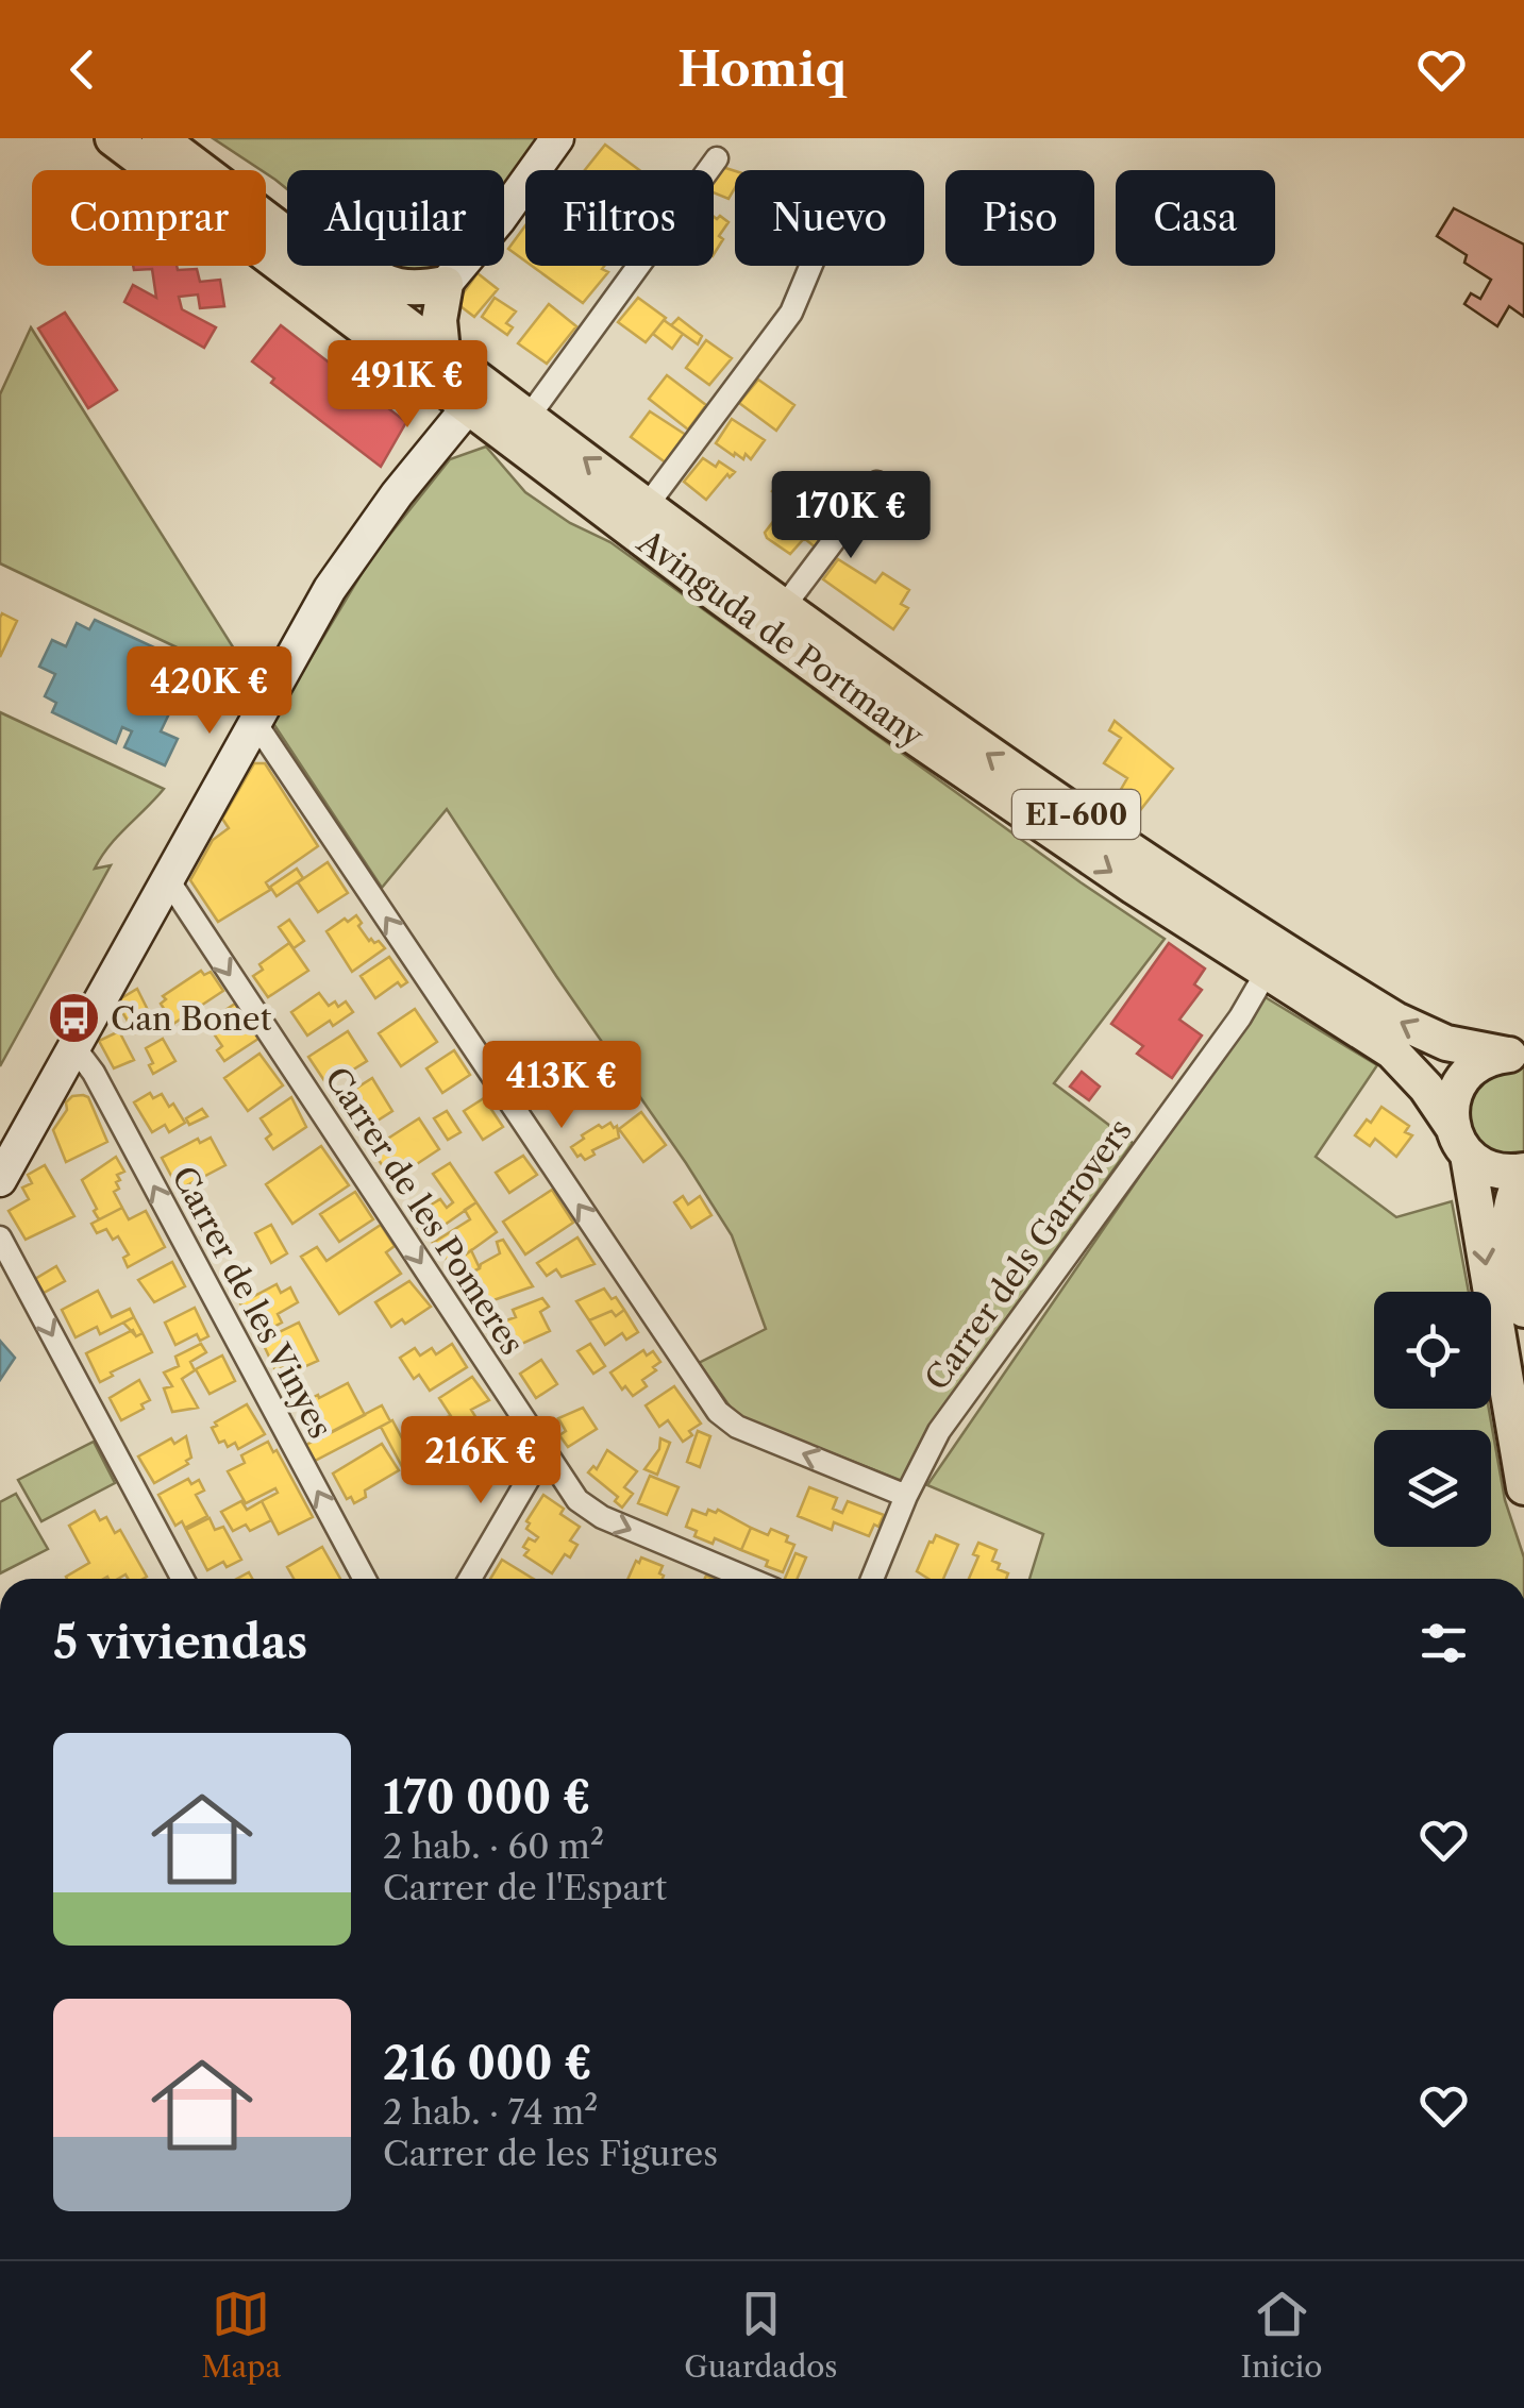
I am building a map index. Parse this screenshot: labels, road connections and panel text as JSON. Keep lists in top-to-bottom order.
{
  "streets": {
    "main road": ["Avinguda de Portmany", "EI-600"],
    "street": ["Carrer de les Pomeres", "Carrer dels Garrovers", "Carrer de les Vinyes"]
  },
  "crossings": [
    ["Avinguda de Portmany", "EI-600"],
    ["Avinguda de Portmany", "Carrer dels Garrovers"]
  ],
  "places": {
    "bus stop": ["Can Bonet"]
  },
  "page": {
    "header": "Homiq",
    "chip": [
      "Comprar",
      "Alquilar",
      "Filtros",
      "Nuevo",
      "Piso",
      "Casa"
    ],
    "price": [
      "491K €",
      "170K €",
      "420K €",
      "413K €",
      "216K €"
    ],
    "heading": "5 viviendas",
    "list": [
      {
        "name": "170 000 €",
        "note": "2 hab. · 60 m² · Carrer de l'Espart"
      },
      {
        "name": "216 000 €",
        "note": "2 hab. · 74 m² · Carrer de les Figures"
      }
    ],
    "tabs": ["Mapa", "Guardados", "Inicio"]
  }
}
